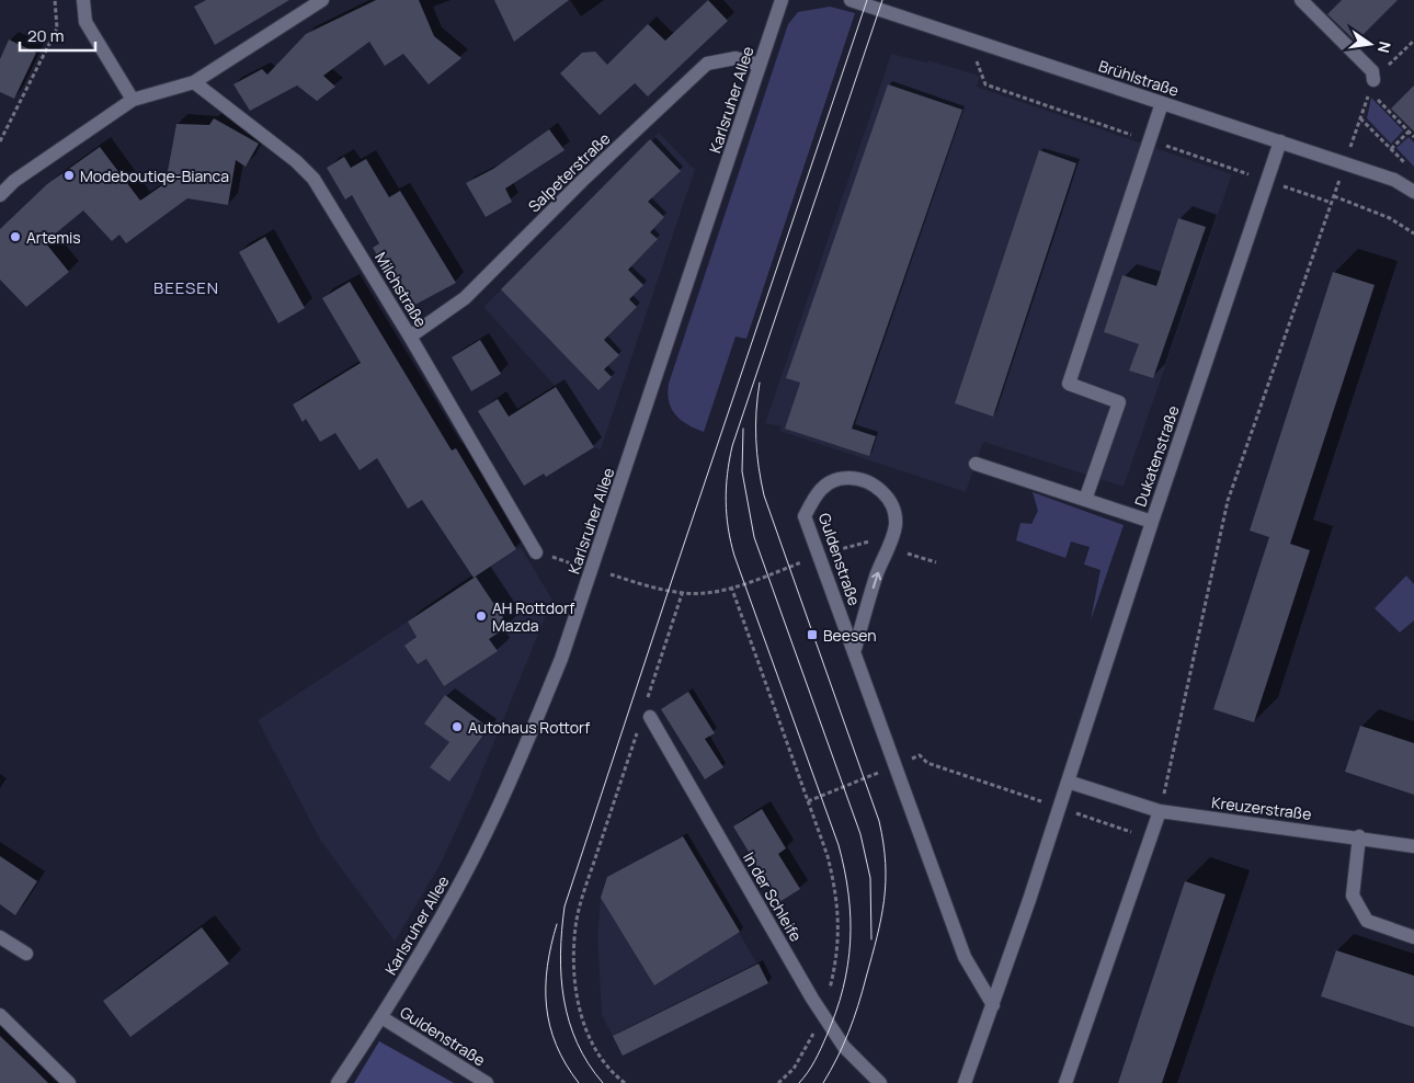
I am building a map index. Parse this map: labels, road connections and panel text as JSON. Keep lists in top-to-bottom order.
{
  "streets": {
    "street": [
      "Brühlstraße",
      "Karlsruher Allee",
      "Salpeterstraße",
      "Milchstraße",
      "Dukatenstraße",
      "Guldenstraße",
      "Kreuzerstraße",
      "In der Schleife"
    ]
  },
  "crossings": [
    ["Brühlstraße", "Dukatenstraße"],
    ["Karlsruher Allee", "Salpeterstraße"],
    ["Karlsruher Allee", "Guldenstraße"],
    ["Salpeterstraße", "Milchstraße"],
    ["Dukatenstraße", "Kreuzerstraße"]
  ],
  "districts": ["BEESEN"],
  "places": {
    "other": [
      "Modeboutiqe-Bianca",
      "Artemis",
      "AH Rottdorf Mazda",
      "Autohaus Rottorf"
    ],
    "transit": ["Beesen"]
  },
  "scale_bar": "20 m",
  "north": "right"
}
